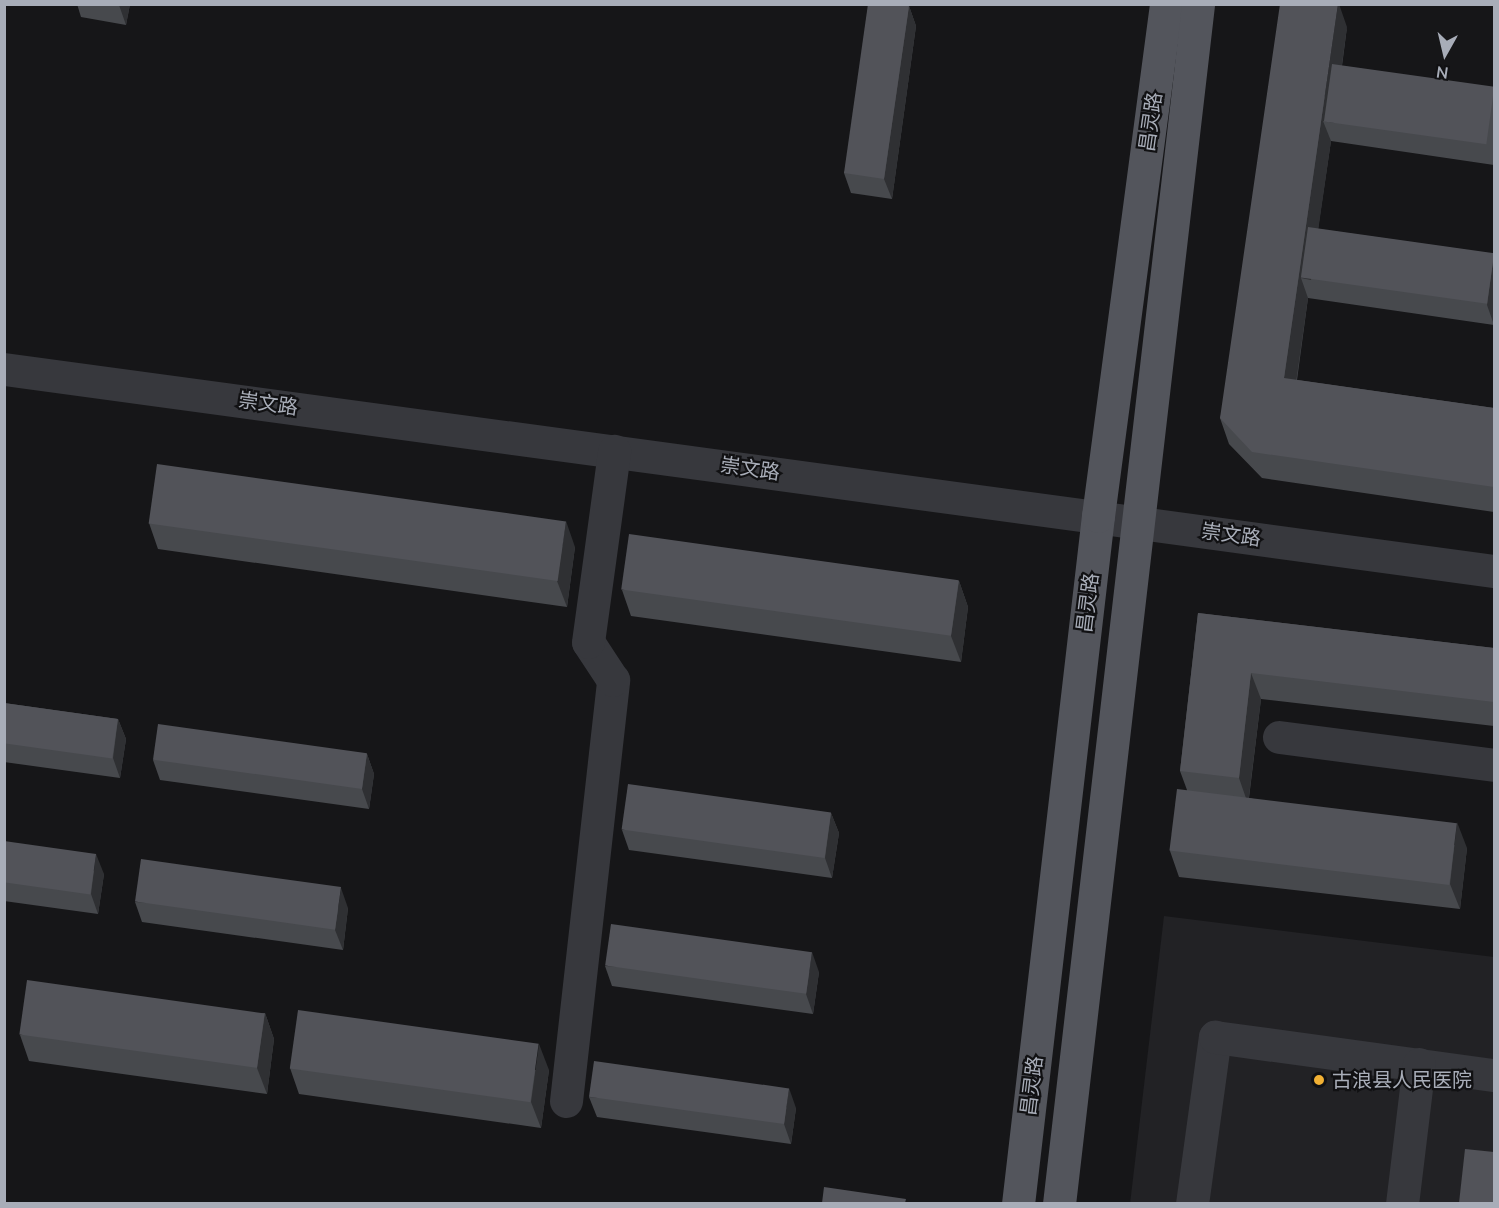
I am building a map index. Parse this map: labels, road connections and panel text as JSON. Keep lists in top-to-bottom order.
{
  "streets": {
    "main road": ["昌灵路"],
    "street": ["崇文路"]
  },
  "crossings": [
    ["昌灵路", "崇文路"]
  ],
  "places": ["古浪县人民医院"],
  "north": "bottom"
}
